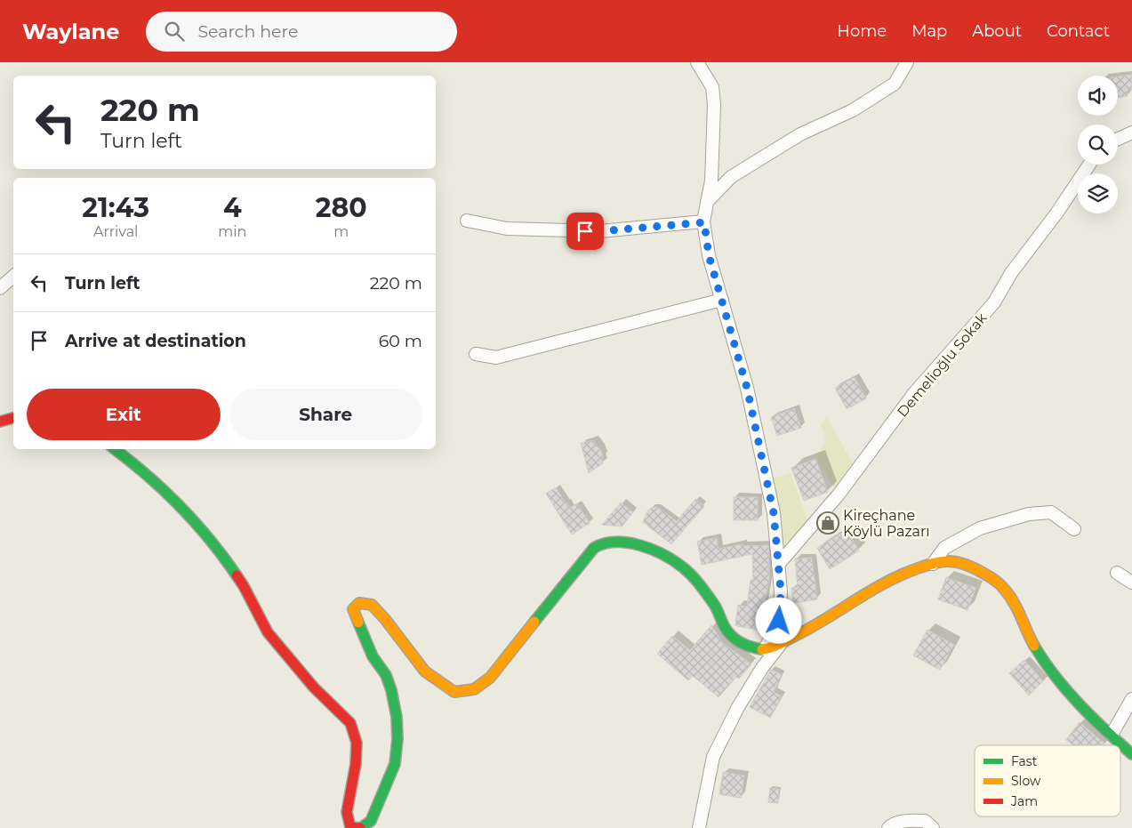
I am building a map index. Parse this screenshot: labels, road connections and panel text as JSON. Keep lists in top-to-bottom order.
{
  "streets": {
    "street": ["Demelioğlu Sokak"]
  },
  "places": {
    "shop": ["Kireçhane Köylü Pazarı"]
  },
  "legend": ["Fast", "Slow", "Jam"],
  "page": {
    "header": "Waylane",
    "search": "Search here",
    "nav": [
      "Home",
      "Map",
      "About",
      "Contact"
    ],
    "turn": ["220 m", "Turn left"],
    "eta": [
      "21:43",
      "Arrival",
      "4",
      "min",
      "280",
      "m"
    ],
    "list": [
      {
        "name": "Turn left",
        "value": "220 m"
      },
      {
        "name": "Arrive at destination",
        "value": "60 m"
      }
    ],
    "buttons": ["Exit", "Share"]
  }
}
